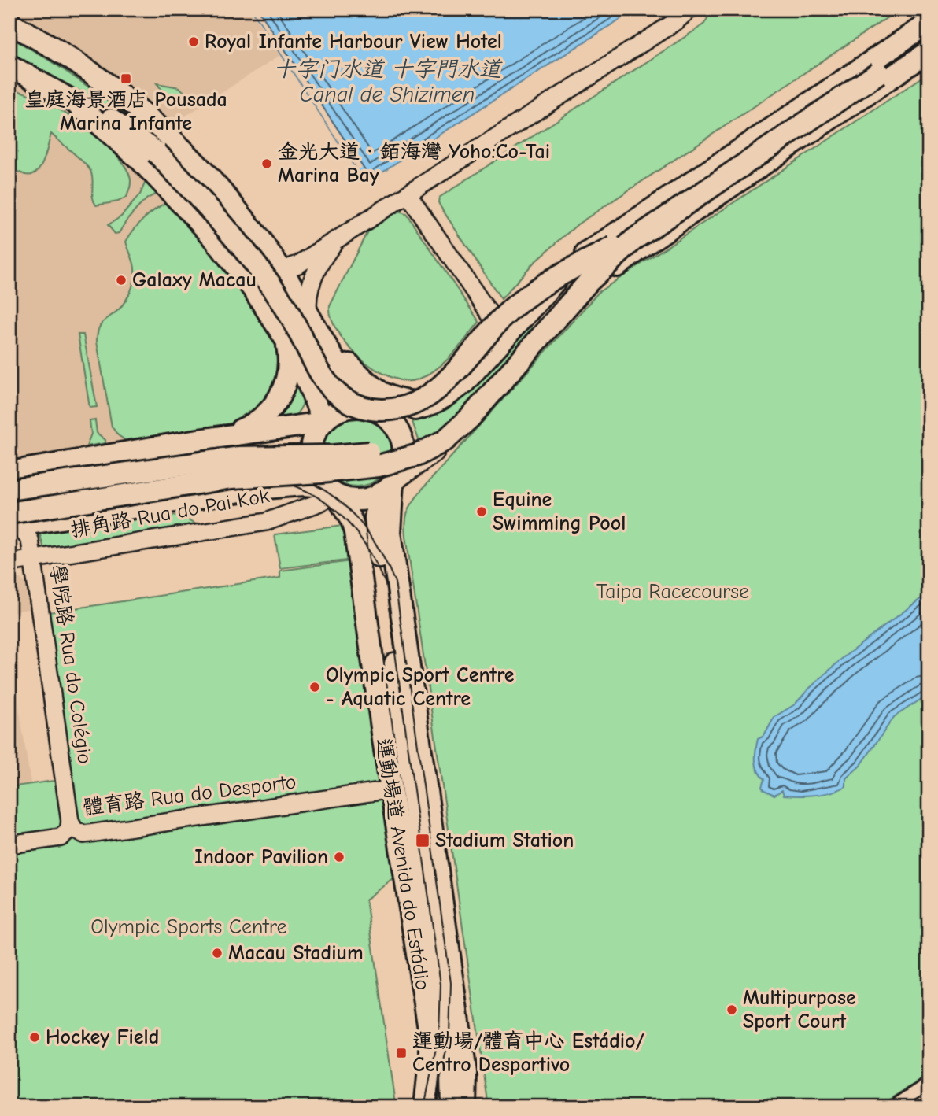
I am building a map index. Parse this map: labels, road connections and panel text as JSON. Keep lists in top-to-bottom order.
{
  "streets": {
    "main road": ["運動場道 Avenida do Estádio"],
    "street": ["排角路 Rua do Pai Kok", "學院路 Rua do Colégio", "體育路 Rua do Desporto"]
  },
  "crossings": [
    ["排角路 Rua do Pai Kok", "學院路 Rua do Colégio"],
    ["排角路 Rua do Pai Kok", "運動場道 Avenida do Estádio"],
    ["學院路 Rua do Colégio", "體育路 Rua do Desporto"],
    ["體育路 Rua do Desporto", "運動場道 Avenida do Estádio"]
  ],
  "water": ["十字门水道 十字門水道 Canal de Shizimen"],
  "parks": ["Taipa Racecourse", "Olympic Sports Centre"],
  "places": {
    "other": [
      "Royal Infante Harbour View Hotel",
      "金光大道．銆海灣 Yoho:Co-Tai Marina Bay",
      "Galaxy Macau",
      "Equine Swimming Pool",
      "Olympic Sport Centre - Aquatic Centre",
      "Indoor Pavilion",
      "Macau Stadium",
      "Multipurpose Sport Court",
      "Hockey Field"
    ],
    "transit": ["皇庭海景酒店 Pousada Marina Infante", "Stadium Station", "運動場/體育中心 Estádio/ Centro Desportivo"]
  }
}
